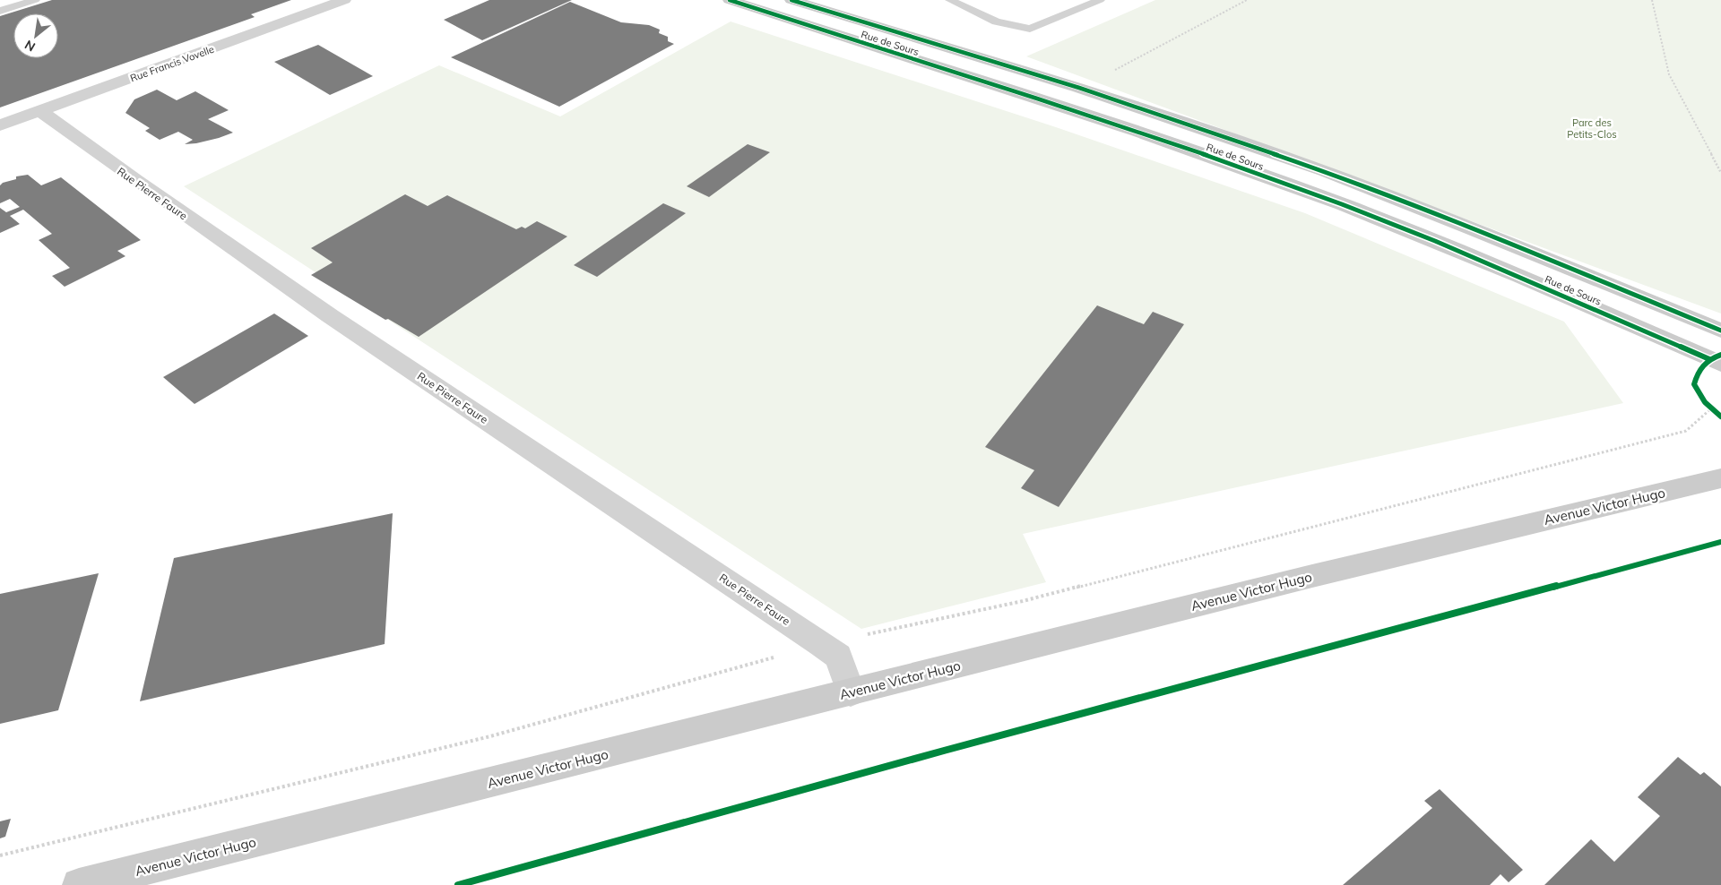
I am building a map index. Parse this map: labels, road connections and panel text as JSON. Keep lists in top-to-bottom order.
{
  "streets": {
    "main road": ["Rue de Sours", "Avenue Victor Hugo"],
    "street": ["Rue Francis Vovelle", "Rue Pierre Faure"]
  },
  "crossings": [
    ["Rue Francis Vovelle", "Rue Pierre Faure"],
    ["Rue Pierre Faure", "Avenue Victor Hugo"]
  ],
  "parks": ["Parc des Petits-Clos"],
  "north": "bottom left"
}
